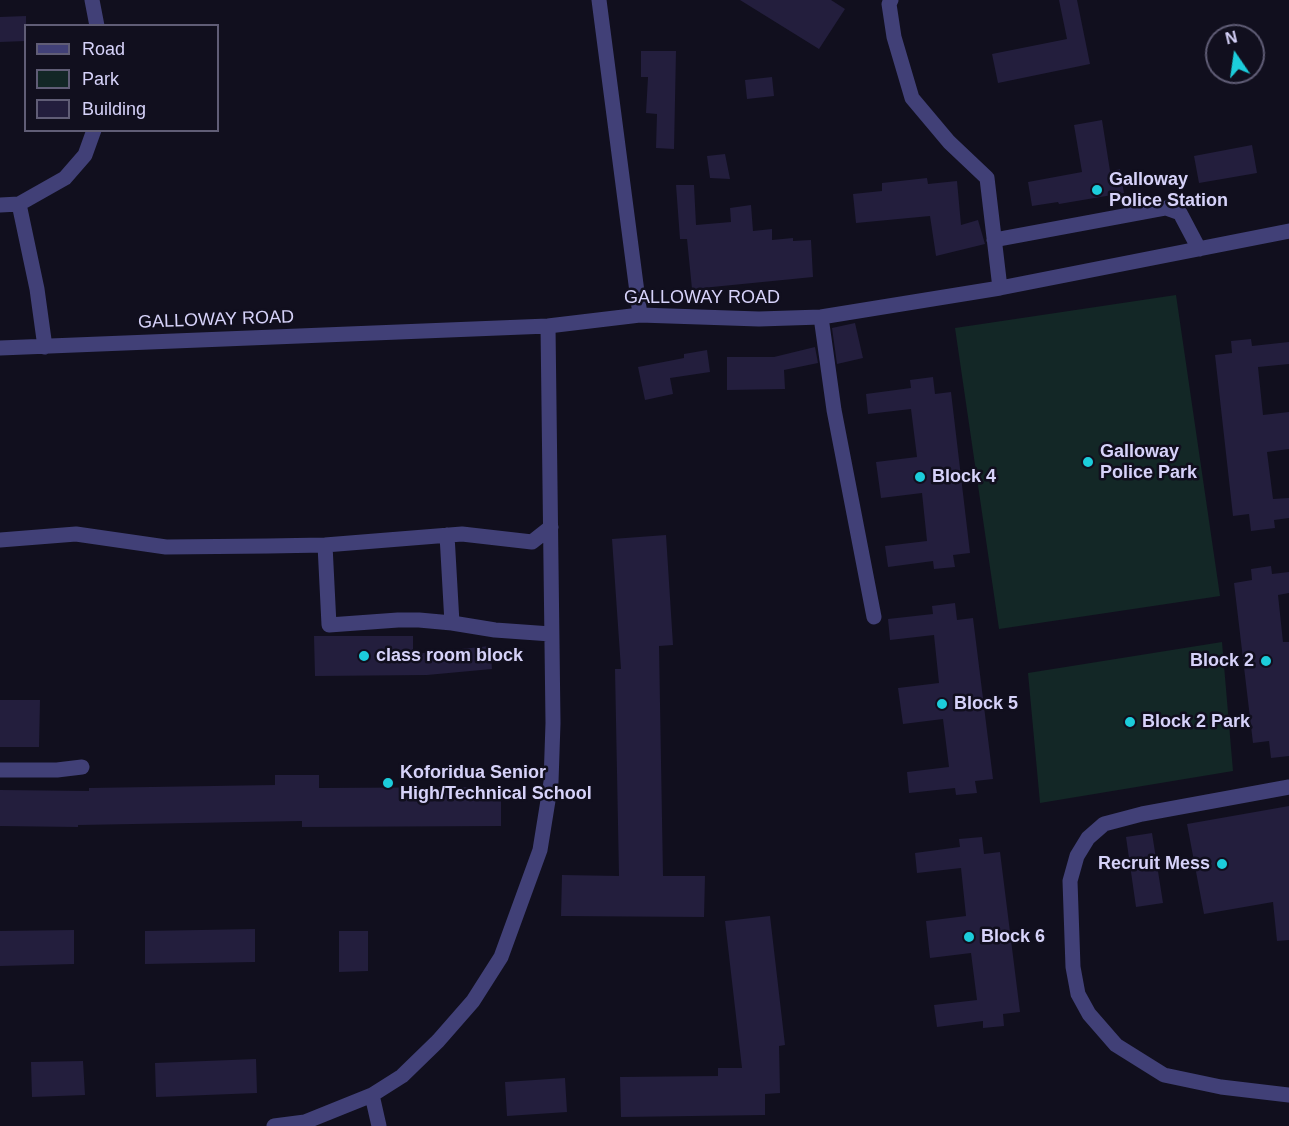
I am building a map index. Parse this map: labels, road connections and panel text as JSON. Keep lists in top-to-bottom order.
{
  "streets": {
    "street": ["GALLOWAY ROAD"]
  },
  "places": [
    "Galloway Police Station",
    "Galloway Police Park",
    "Block 4",
    "class room block",
    "Block 2",
    "Block 5",
    "Block 2 Park",
    "Koforidua Senior High/Technical School",
    "Recruit Mess",
    "Block 6"
  ],
  "legend": ["Road", "Park", "Building"],
  "north": "top"
}
